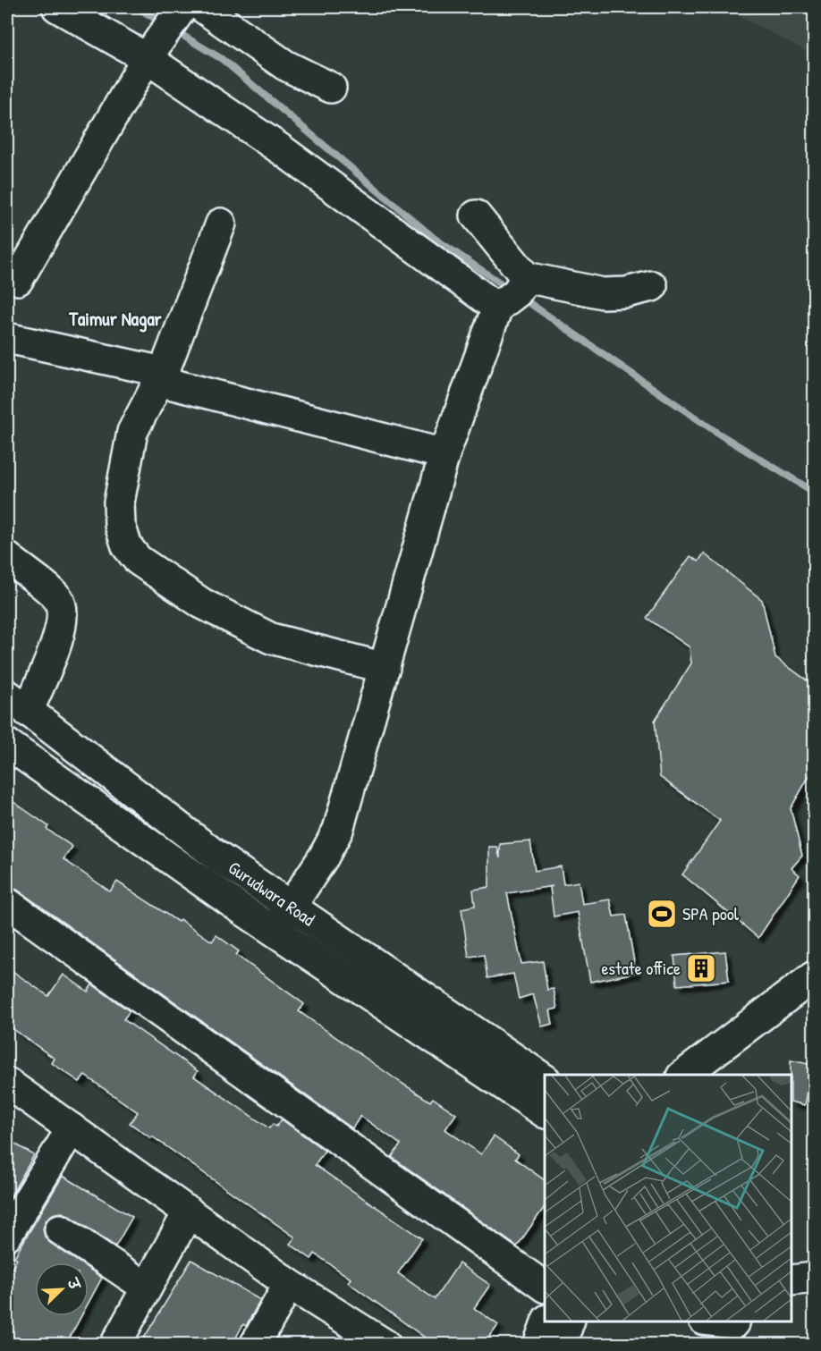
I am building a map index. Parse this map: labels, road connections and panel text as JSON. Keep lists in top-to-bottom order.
{
  "streets": {
    "street": ["Gurudwara Road"]
  },
  "districts": ["Taimur Nagar"],
  "places": {
    "sports": ["SPA pool"],
    "building": ["estate office"]
  },
  "north": "top right"
}
